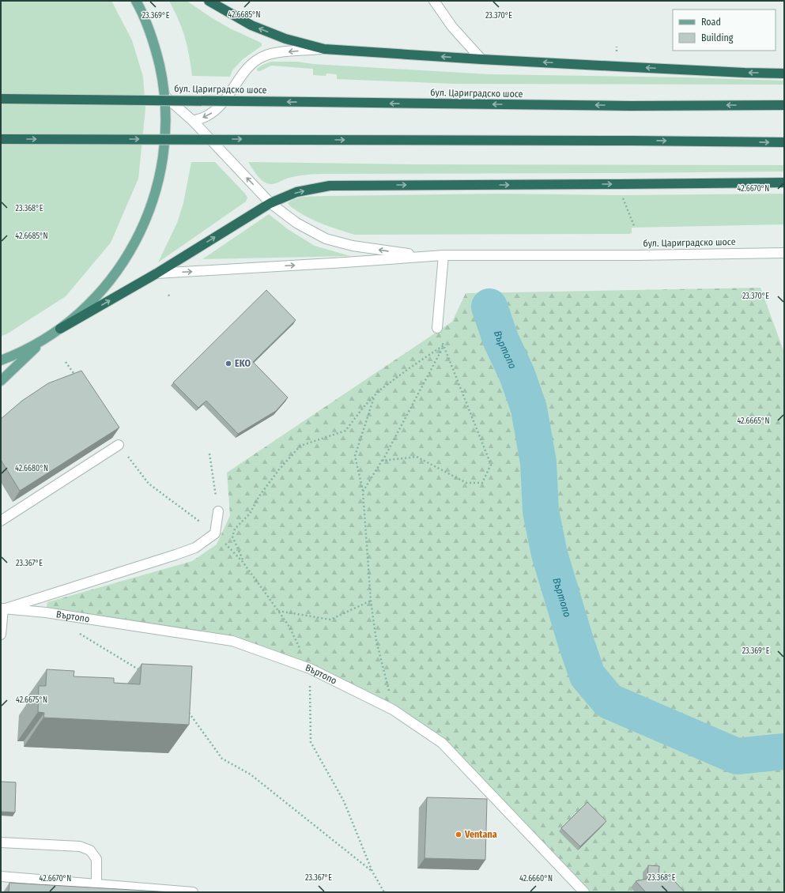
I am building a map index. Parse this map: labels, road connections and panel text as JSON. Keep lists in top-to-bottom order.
{
  "streets": {
    "highway": ["бул. Цариградско шосе"],
    "street": ["Въртопо"]
  },
  "water": ["Въртопо"],
  "places": ["EKO", "Ventana"],
  "legend": ["Road", "Building"],
  "coordinates": [
    "42.6685°N",
    "23.369°E",
    "23.370°E",
    "42.6670°N",
    "23.368°E",
    "42.6665°N",
    "42.6680°N",
    "23.367°E",
    "42.6675°N",
    "42.6660°N"
  ]
}
